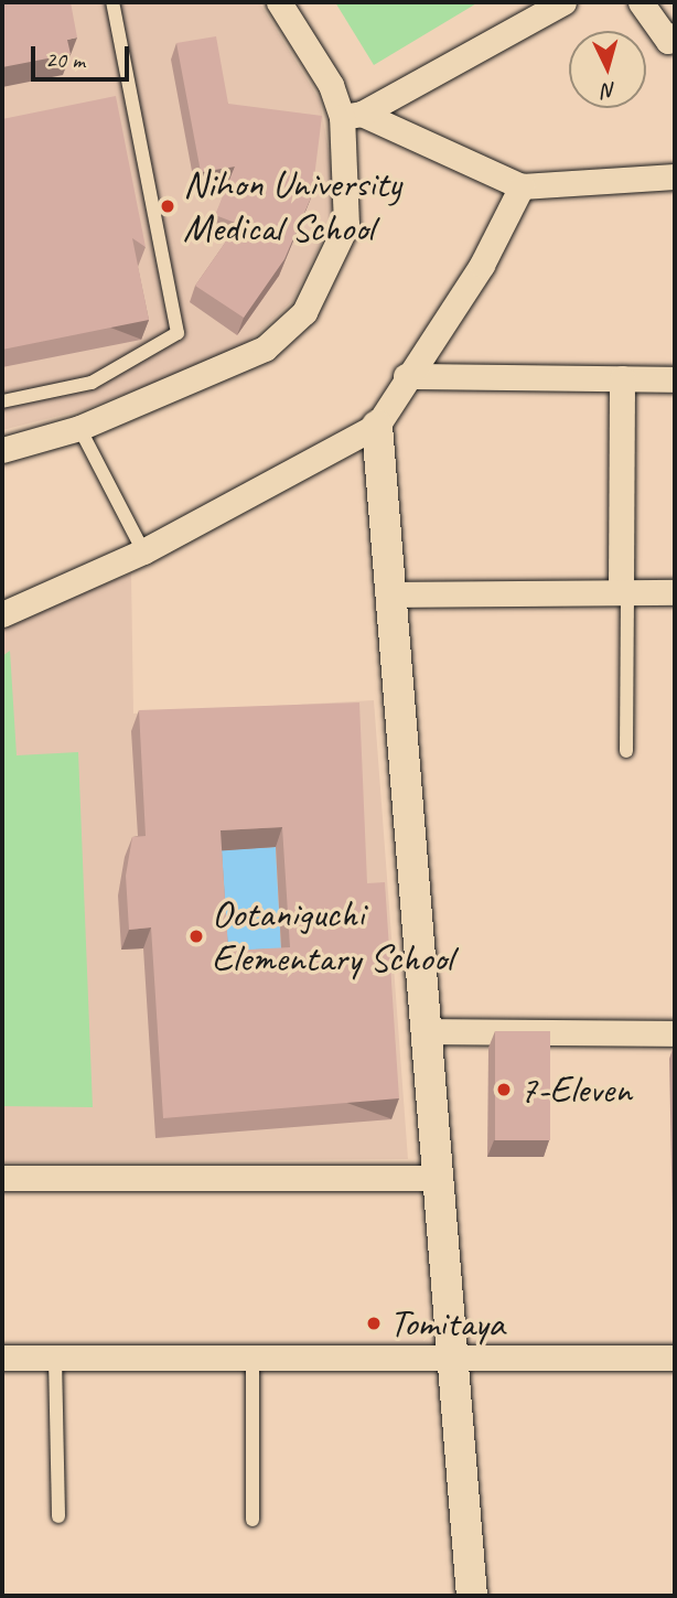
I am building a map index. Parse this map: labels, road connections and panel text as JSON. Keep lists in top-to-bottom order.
{
  "places": [
    "Nihon University Medical School",
    "Ootaniguchi Elementary School",
    "7-Eleven",
    "Tomitaya"
  ],
  "scale_bar": "20 m",
  "north": "bottom"
}
